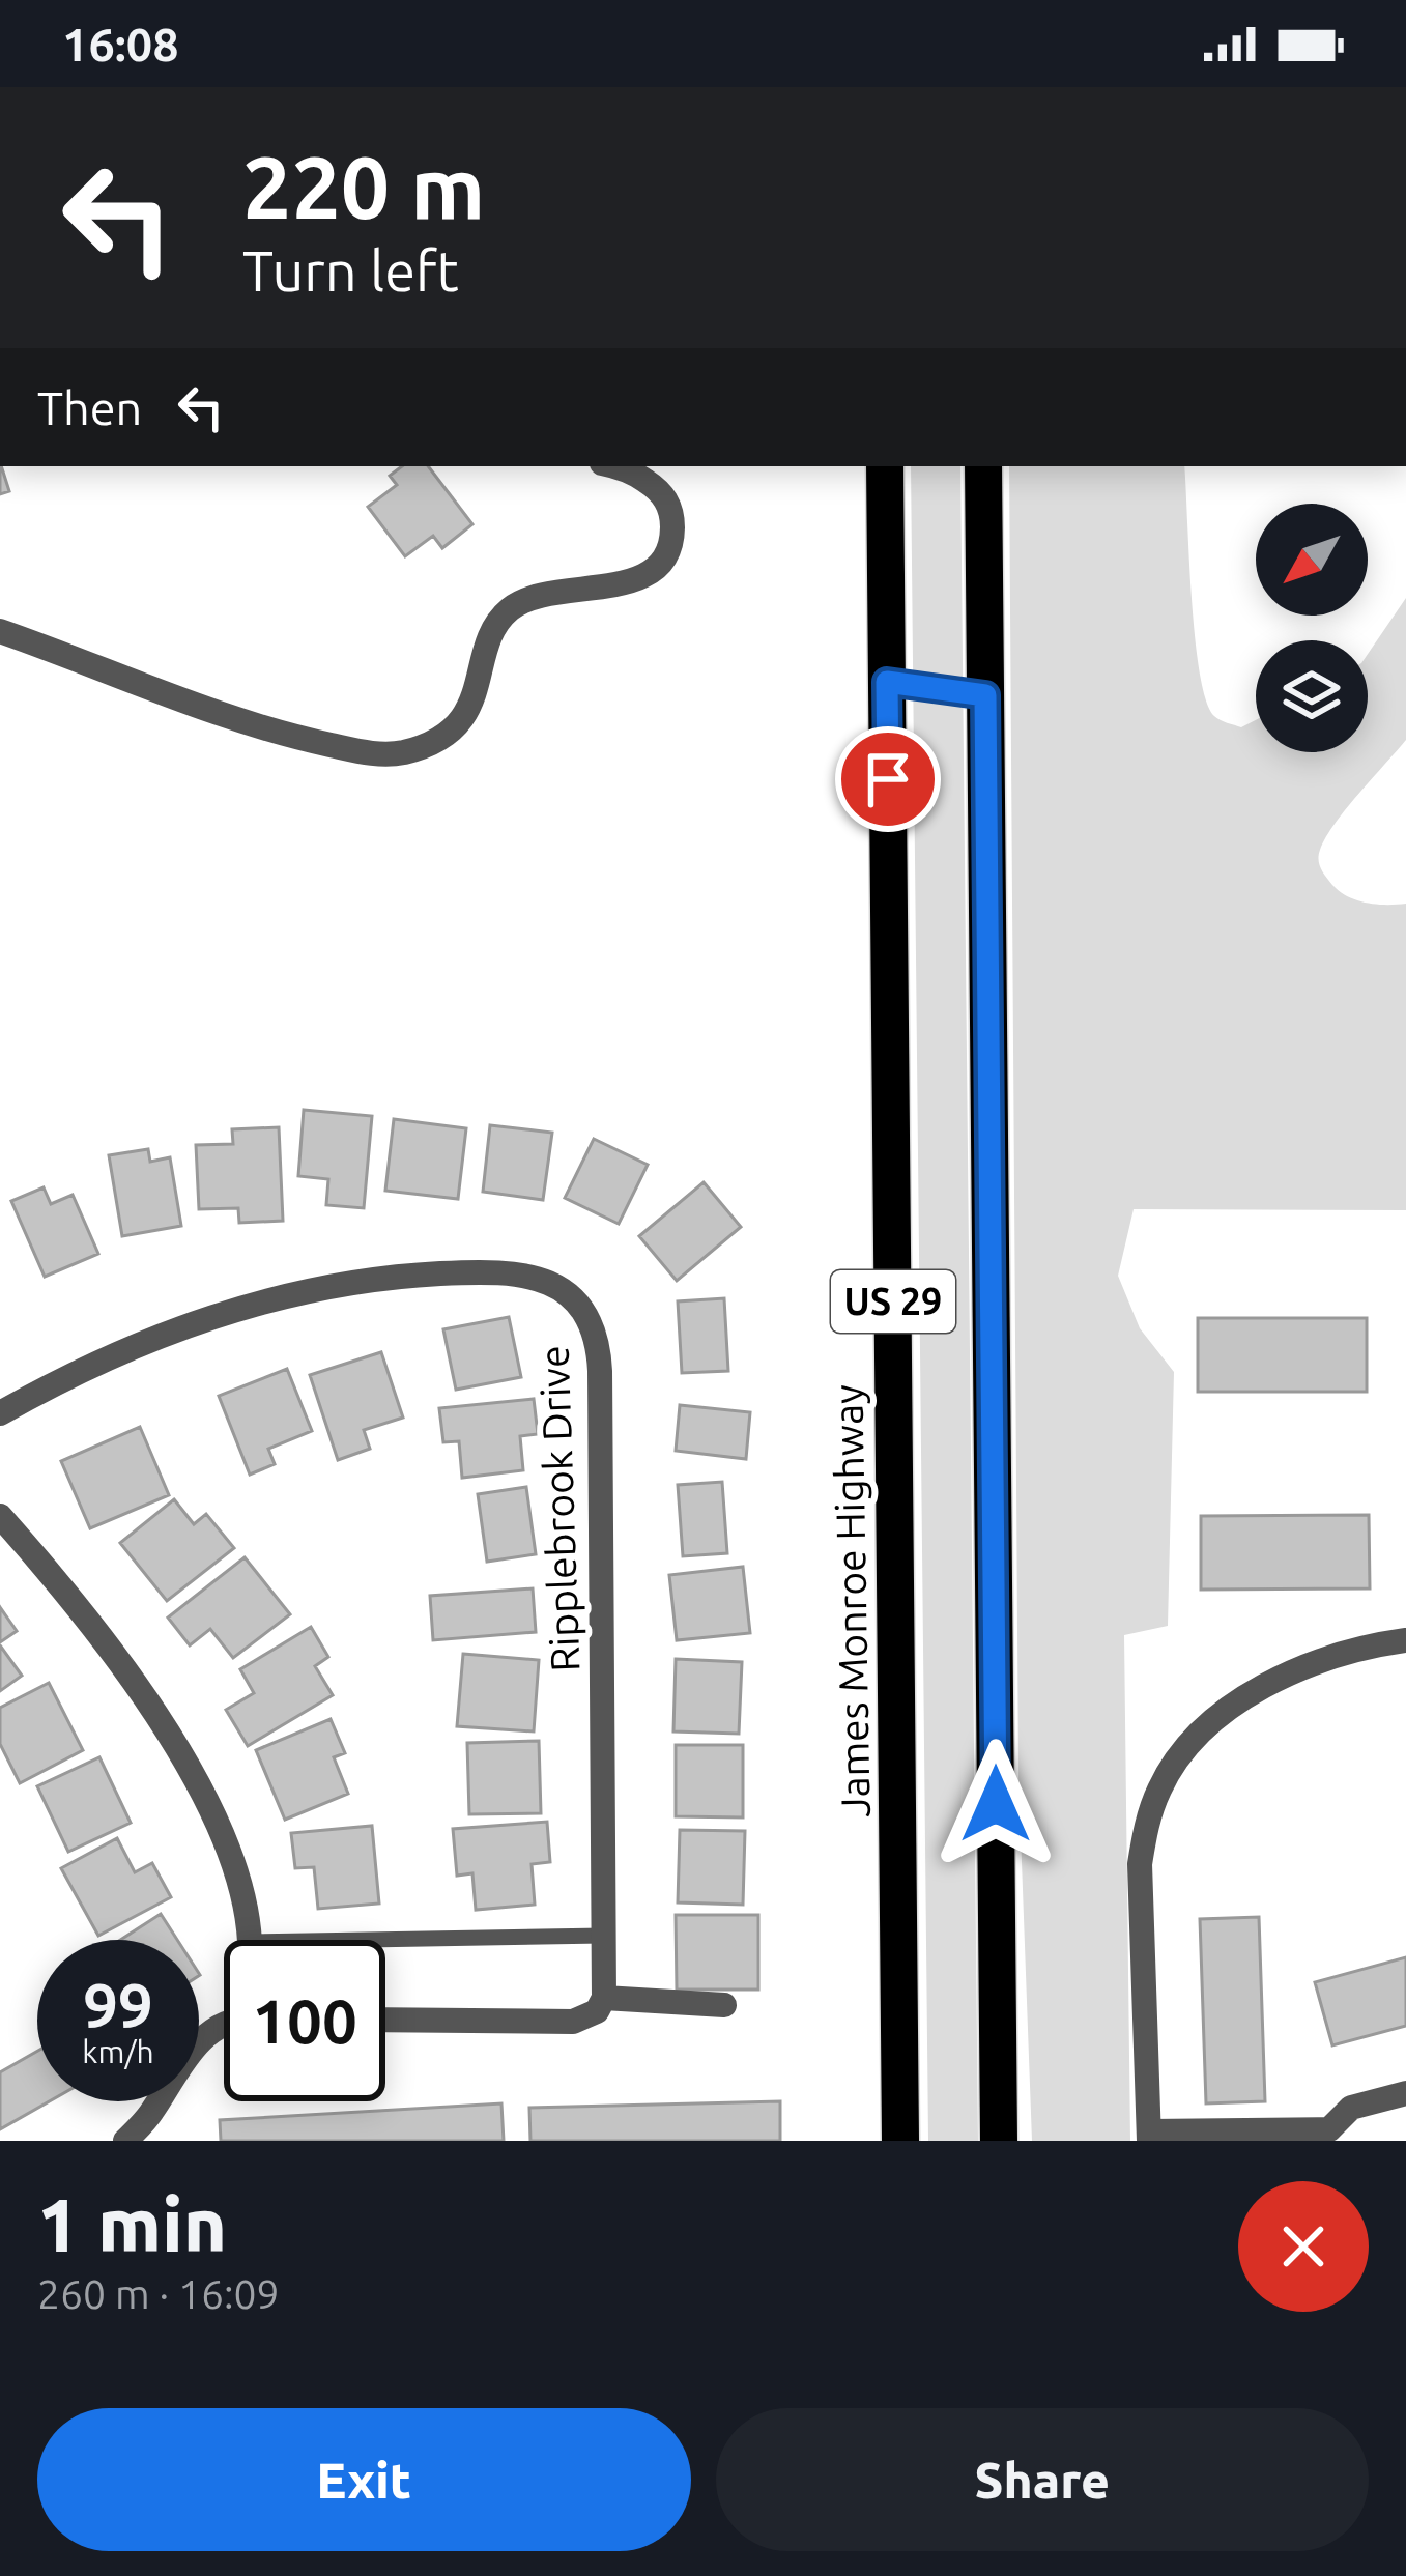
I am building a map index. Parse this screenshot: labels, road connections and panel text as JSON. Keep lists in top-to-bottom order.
{
  "streets": {
    "highway": ["US 29", "James Monroe Highway"],
    "street": ["Ripplebrook Drive"]
  },
  "north": "bottom left",
  "page": {
    "status": "16:08",
    "turn": ["220 m", "Turn left"],
    "then": "Then",
    "speed": "99 km/h",
    "limit": "100",
    "heading": ["1 min", "260 m · 16:09"],
    "buttons": ["Exit", "Share"]
  }
}
